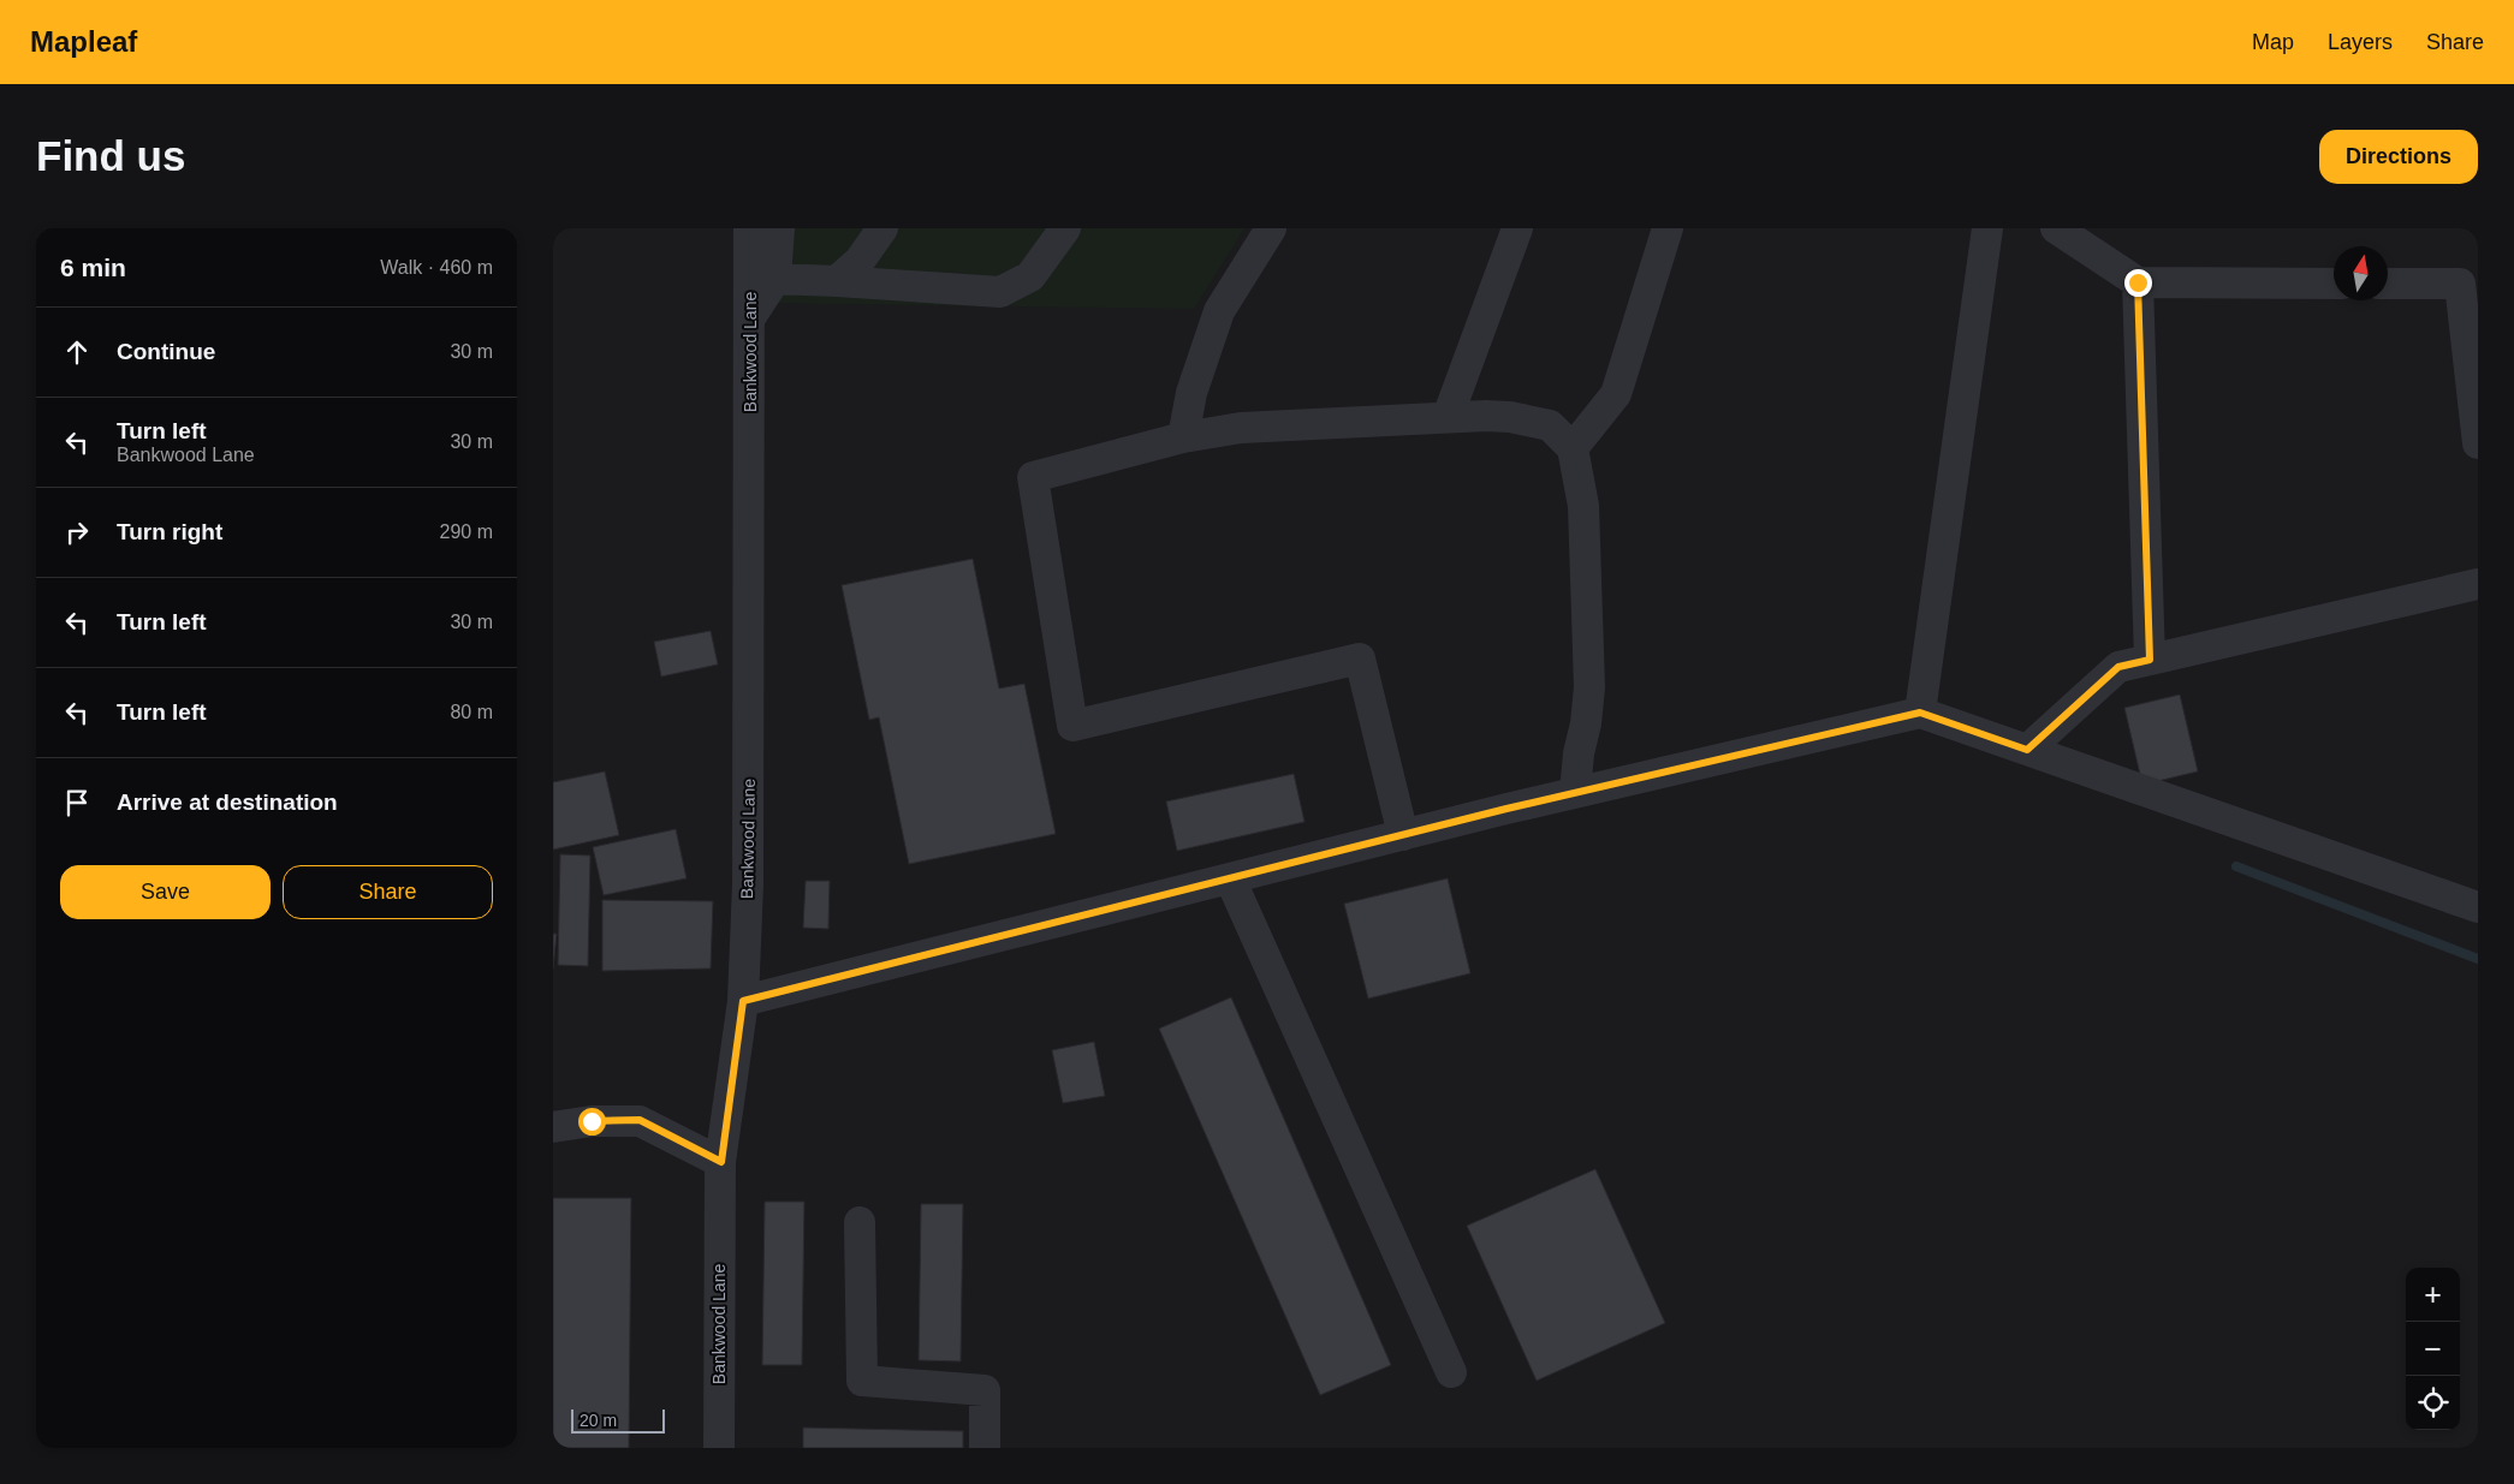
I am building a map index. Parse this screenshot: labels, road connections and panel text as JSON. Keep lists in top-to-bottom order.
{
  "streets": {
    "street": ["Bankwood Lane"]
  },
  "scale_bar": "20 m",
  "north": "top",
  "page": {
    "header": "Mapleaf",
    "nav": ["Map", "Layers", "Share"],
    "buttons": [
      "Directions",
      ["Save", "Share"]
    ],
    "title": "Find us",
    "heading": ["6 min", "Walk · 460 m"],
    "list": [
      ["Continue", "30 m"],
      ["Turn left", "Bankwood Lane", "30 m"],
      ["Turn right", "290 m"],
      ["Turn left", "30 m"],
      ["Turn left", "80 m"],
      "Arrive at destination"
    ],
    "map_buttons": ["+", "−"],
    "scale": "20 m"
  }
}
